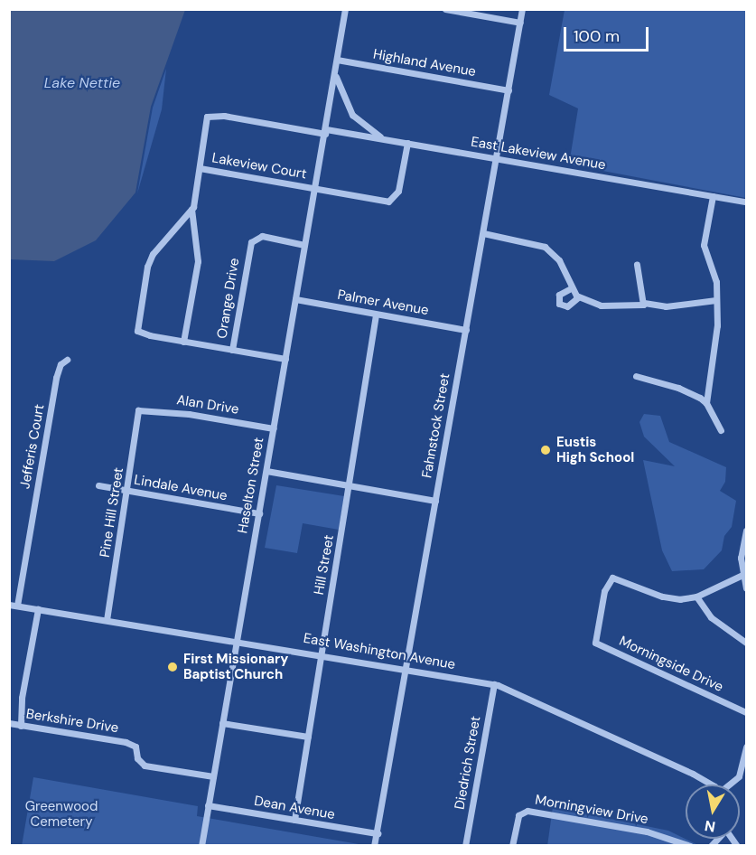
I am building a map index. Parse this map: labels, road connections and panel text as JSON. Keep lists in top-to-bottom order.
{
  "streets": {
    "street": [
      "Highland Avenue",
      "East Lakeview Avenue",
      "Lakeview Court",
      "Orange Drive",
      "Palmer Avenue",
      "Alan Drive",
      "Fahnstock Street",
      "Jefferis Court",
      "Haselton Street",
      "Lindale Avenue",
      "Pine Hill Street",
      "Hill Street",
      "East Washington Avenue",
      "Morningside Drive",
      "Berkshire Drive",
      "Diedrich Street",
      "Dean Avenue",
      "Morningview Drive"
    ]
  },
  "crossings": [
    ["Highland Avenue", "Fahnstock Street"],
    ["Highland Avenue", "Haselton Street"],
    ["East Lakeview Avenue", "Lakeview Court"],
    ["East Lakeview Avenue", "Fahnstock Street"],
    ["East Lakeview Avenue", "Haselton Street"],
    ["Lakeview Court", "Haselton Street"],
    ["Orange Drive", "Haselton Street"],
    ["Palmer Avenue", "Fahnstock Street"],
    ["Palmer Avenue", "Haselton Street"],
    ["Palmer Avenue", "Hill Street"],
    ["Alan Drive", "Haselton Street"],
    ["Alan Drive", "Pine Hill Street"],
    ["Fahnstock Street", "East Washington Avenue"],
    ["Fahnstock Street", "Dean Avenue"],
    ["Jefferis Court", "East Washington Avenue"],
    ["Haselton Street", "Lindale Avenue"],
    ["Haselton Street", "East Washington Avenue"],
    ["Haselton Street", "Berkshire Drive"],
    ["Haselton Street", "Dean Avenue"],
    ["Lindale Avenue", "Pine Hill Street"],
    ["Pine Hill Street", "East Washington Avenue"],
    ["Hill Street", "East Washington Avenue"],
    ["Hill Street", "Dean Avenue"],
    ["East Washington Avenue", "Diedrich Street"]
  ],
  "water": ["Lake Nettie"],
  "parks": ["Greenwood Cemetery"],
  "places": ["Eustis High School", "First Missionary Baptist Church"],
  "scale_bar": "100 m",
  "north": "bottom"
}
